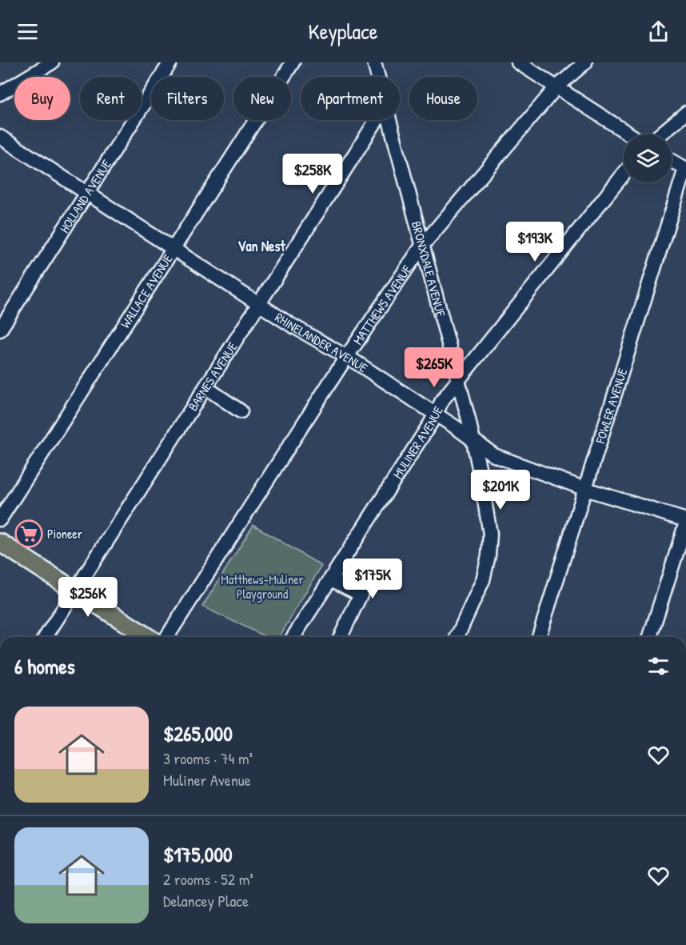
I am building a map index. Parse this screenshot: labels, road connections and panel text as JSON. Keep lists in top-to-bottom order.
{
  "streets": {
    "street": [
      "HOLLAND AVENUE",
      "BRONXDALE AVENUE",
      "WALLACE AVENUE",
      "MATTHEWS AVENUE",
      "RHINELANDER AVENUE",
      "BARNES AVENUE",
      "FOWLER AVENUE",
      "MULINER AVENUE"
    ]
  },
  "crossings": [
    ["HOLLAND AVENUE", "RHINELANDER AVENUE"],
    ["BRONXDALE AVENUE", "MATTHEWS AVENUE"],
    ["BRONXDALE AVENUE", "RHINELANDER AVENUE"],
    ["BRONXDALE AVENUE", "MULINER AVENUE"],
    ["WALLACE AVENUE", "RHINELANDER AVENUE"],
    ["MATTHEWS AVENUE", "RHINELANDER AVENUE"],
    ["RHINELANDER AVENUE", "BARNES AVENUE"],
    ["RHINELANDER AVENUE", "FOWLER AVENUE"],
    ["RHINELANDER AVENUE", "MULINER AVENUE"]
  ],
  "districts": ["Van Nest"],
  "parks": ["Matthews-Muliner Playground"],
  "places": {
    "supermarket": ["Pioneer"]
  },
  "page": {
    "header": "Keyplace",
    "chip": [
      "Buy",
      "Rent",
      "Filters",
      "New",
      "Apartment",
      "House"
    ],
    "price": [
      "$258K",
      "$193K",
      "$265K",
      "$201K",
      "$175K",
      "$256K"
    ],
    "heading": "6 homes",
    "list": [
      {
        "name": "$265,000",
        "note": "3 rooms · 74 m² · Muliner Avenue"
      },
      {
        "name": "$175,000",
        "note": "2 rooms · 52 m² · Delancey Place"
      }
    ]
  }
}
